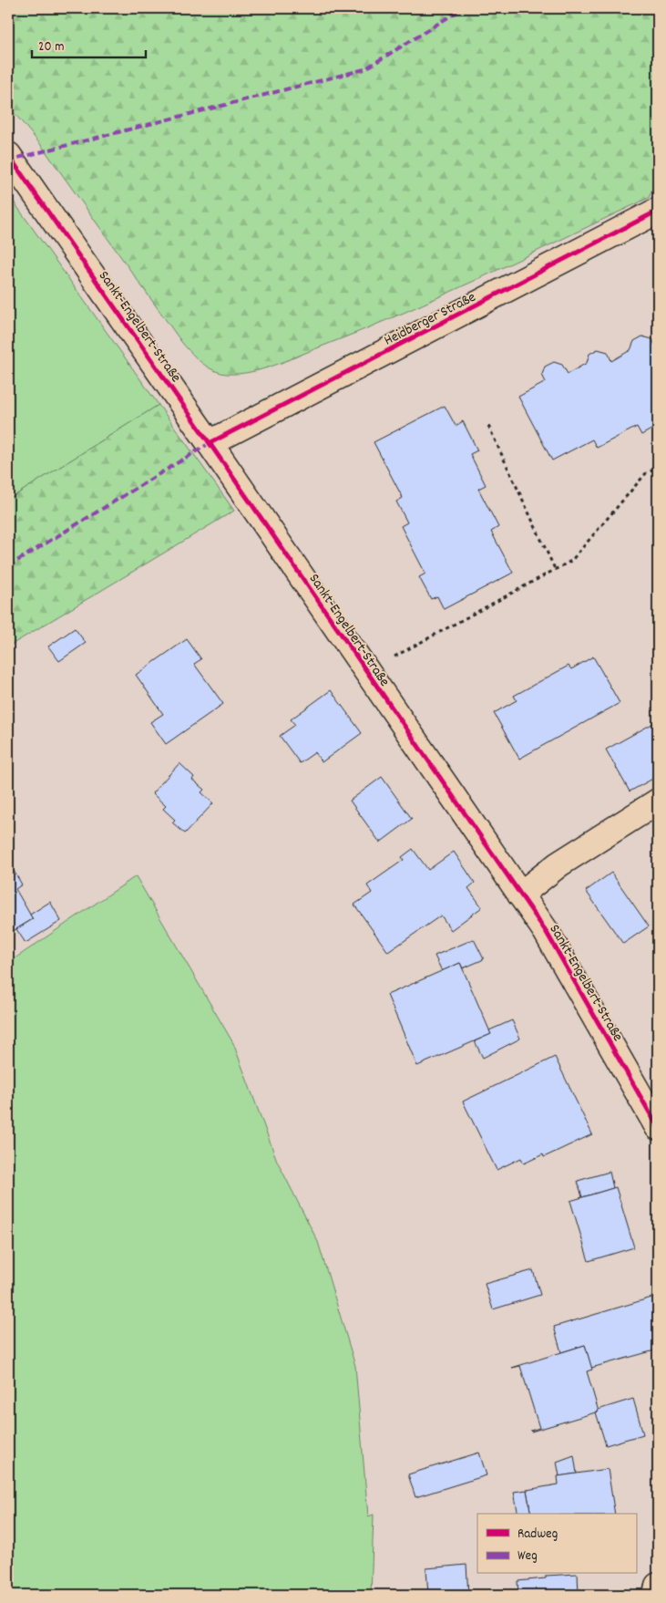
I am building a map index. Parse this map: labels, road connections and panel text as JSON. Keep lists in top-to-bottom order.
{
  "streets": {
    "street": ["Heidberger Straße", "Sankt-Engelbert-Straße"]
  },
  "crossings": [
    ["Heidberger Straße", "Sankt-Engelbert-Straße"]
  ],
  "legend": ["Radweg", "Weg"],
  "scale_bar": "20 m"
}
